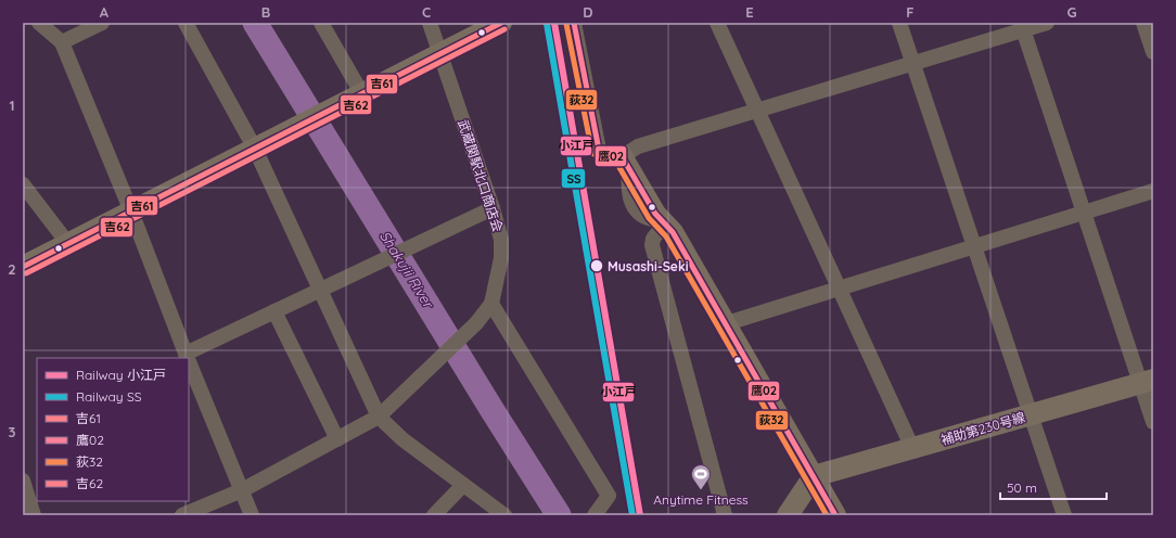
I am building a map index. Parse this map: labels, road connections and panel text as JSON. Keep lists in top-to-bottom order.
{
  "streets": {
    "street": ["武蔵関駅北口商店会", "補助第230号線"]
  },
  "water": ["Shakujii River"],
  "places": {
    "other": ["Musashi-Seki"],
    "sports": ["Anytime Fitness"]
  },
  "lines": [
    "rail line 小江戸",
    "transit line 吉61",
    "transit line 鷹02",
    "rail line SS",
    "transit line 荻32",
    "transit line 吉62"
  ],
  "legend": [
    "Railway 小江戸",
    "Railway SS",
    "吉61",
    "鷹02",
    "荻32",
    "吉62"
  ],
  "scale_bar": "50 m",
  "grid": {
    "columns": [
      "A",
      "B",
      "C",
      "D",
      "E",
      "F",
      "G"
    ],
    "rows": ["1", "2", "3"]
  }
}
